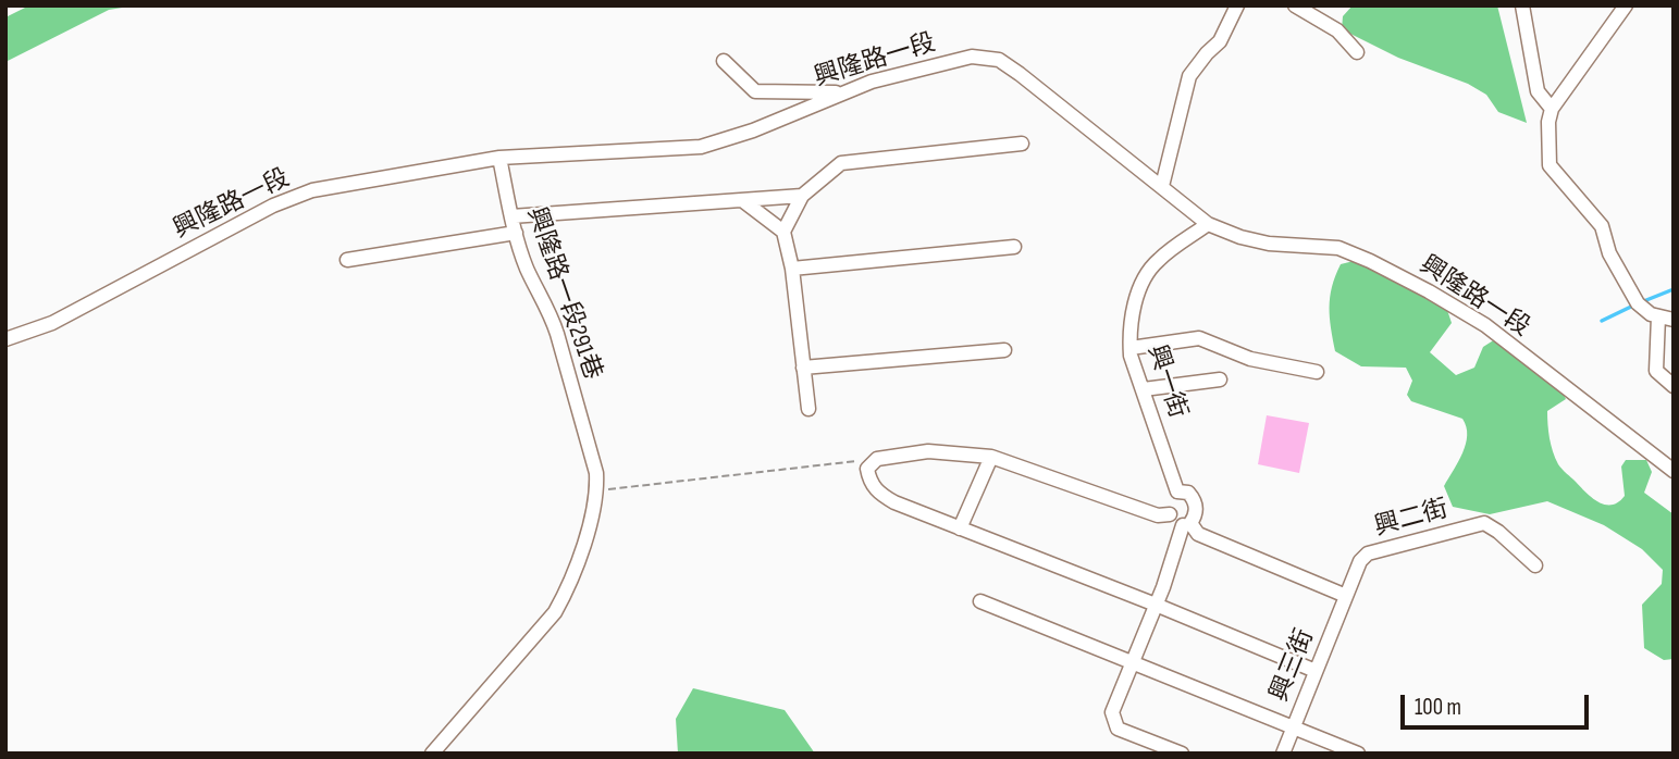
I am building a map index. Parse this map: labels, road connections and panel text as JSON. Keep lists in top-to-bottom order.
{
  "streets": {
    "street": [
      "興隆路一段",
      "興隆路一段291巷",
      "興一街",
      "興二街",
      "興三街"
    ]
  },
  "crossings": [
    ["興隆路一段", "興隆路一段291巷"],
    ["興隆路一段", "興一街"],
    ["興二街", "興三街"]
  ],
  "scale_bar": "100 m"
}
